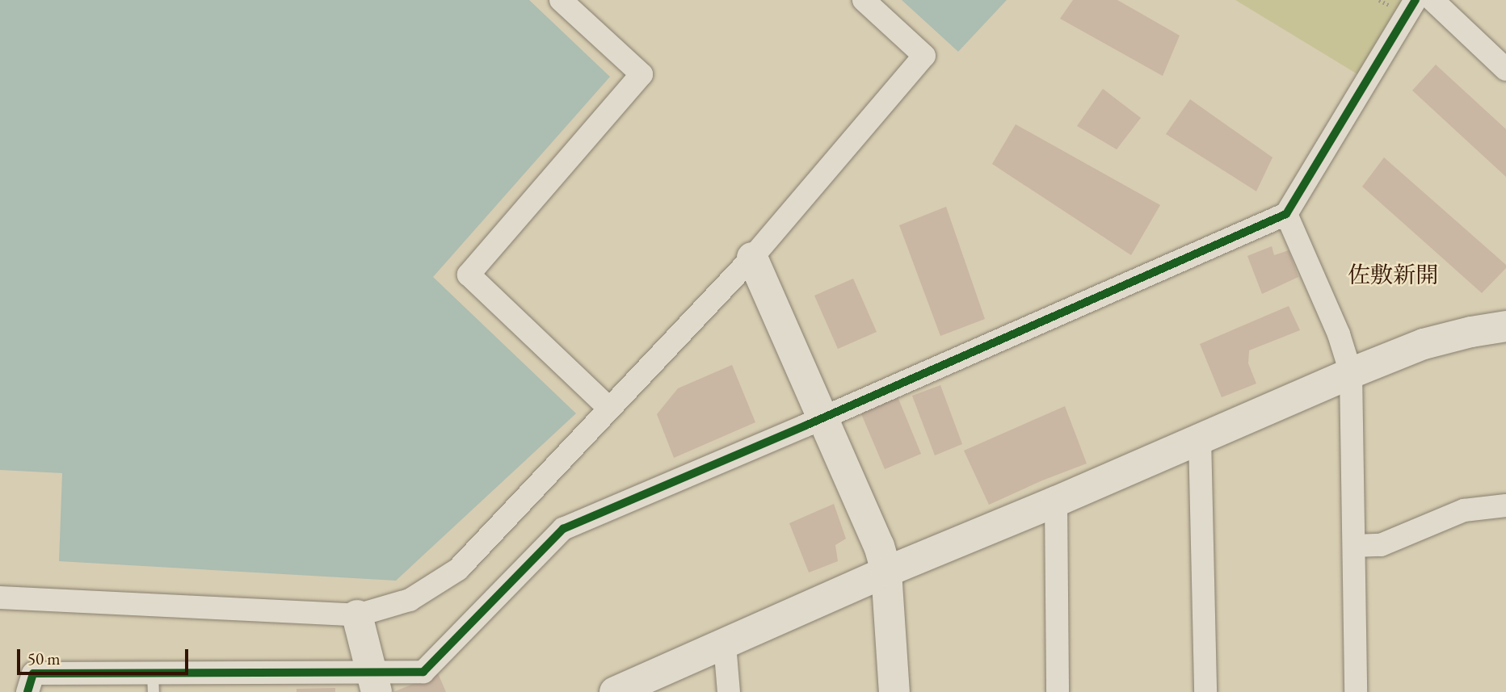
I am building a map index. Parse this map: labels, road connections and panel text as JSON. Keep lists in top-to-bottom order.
{
  "districts": ["佐敷新開"],
  "scale_bar": "50 m"
}
